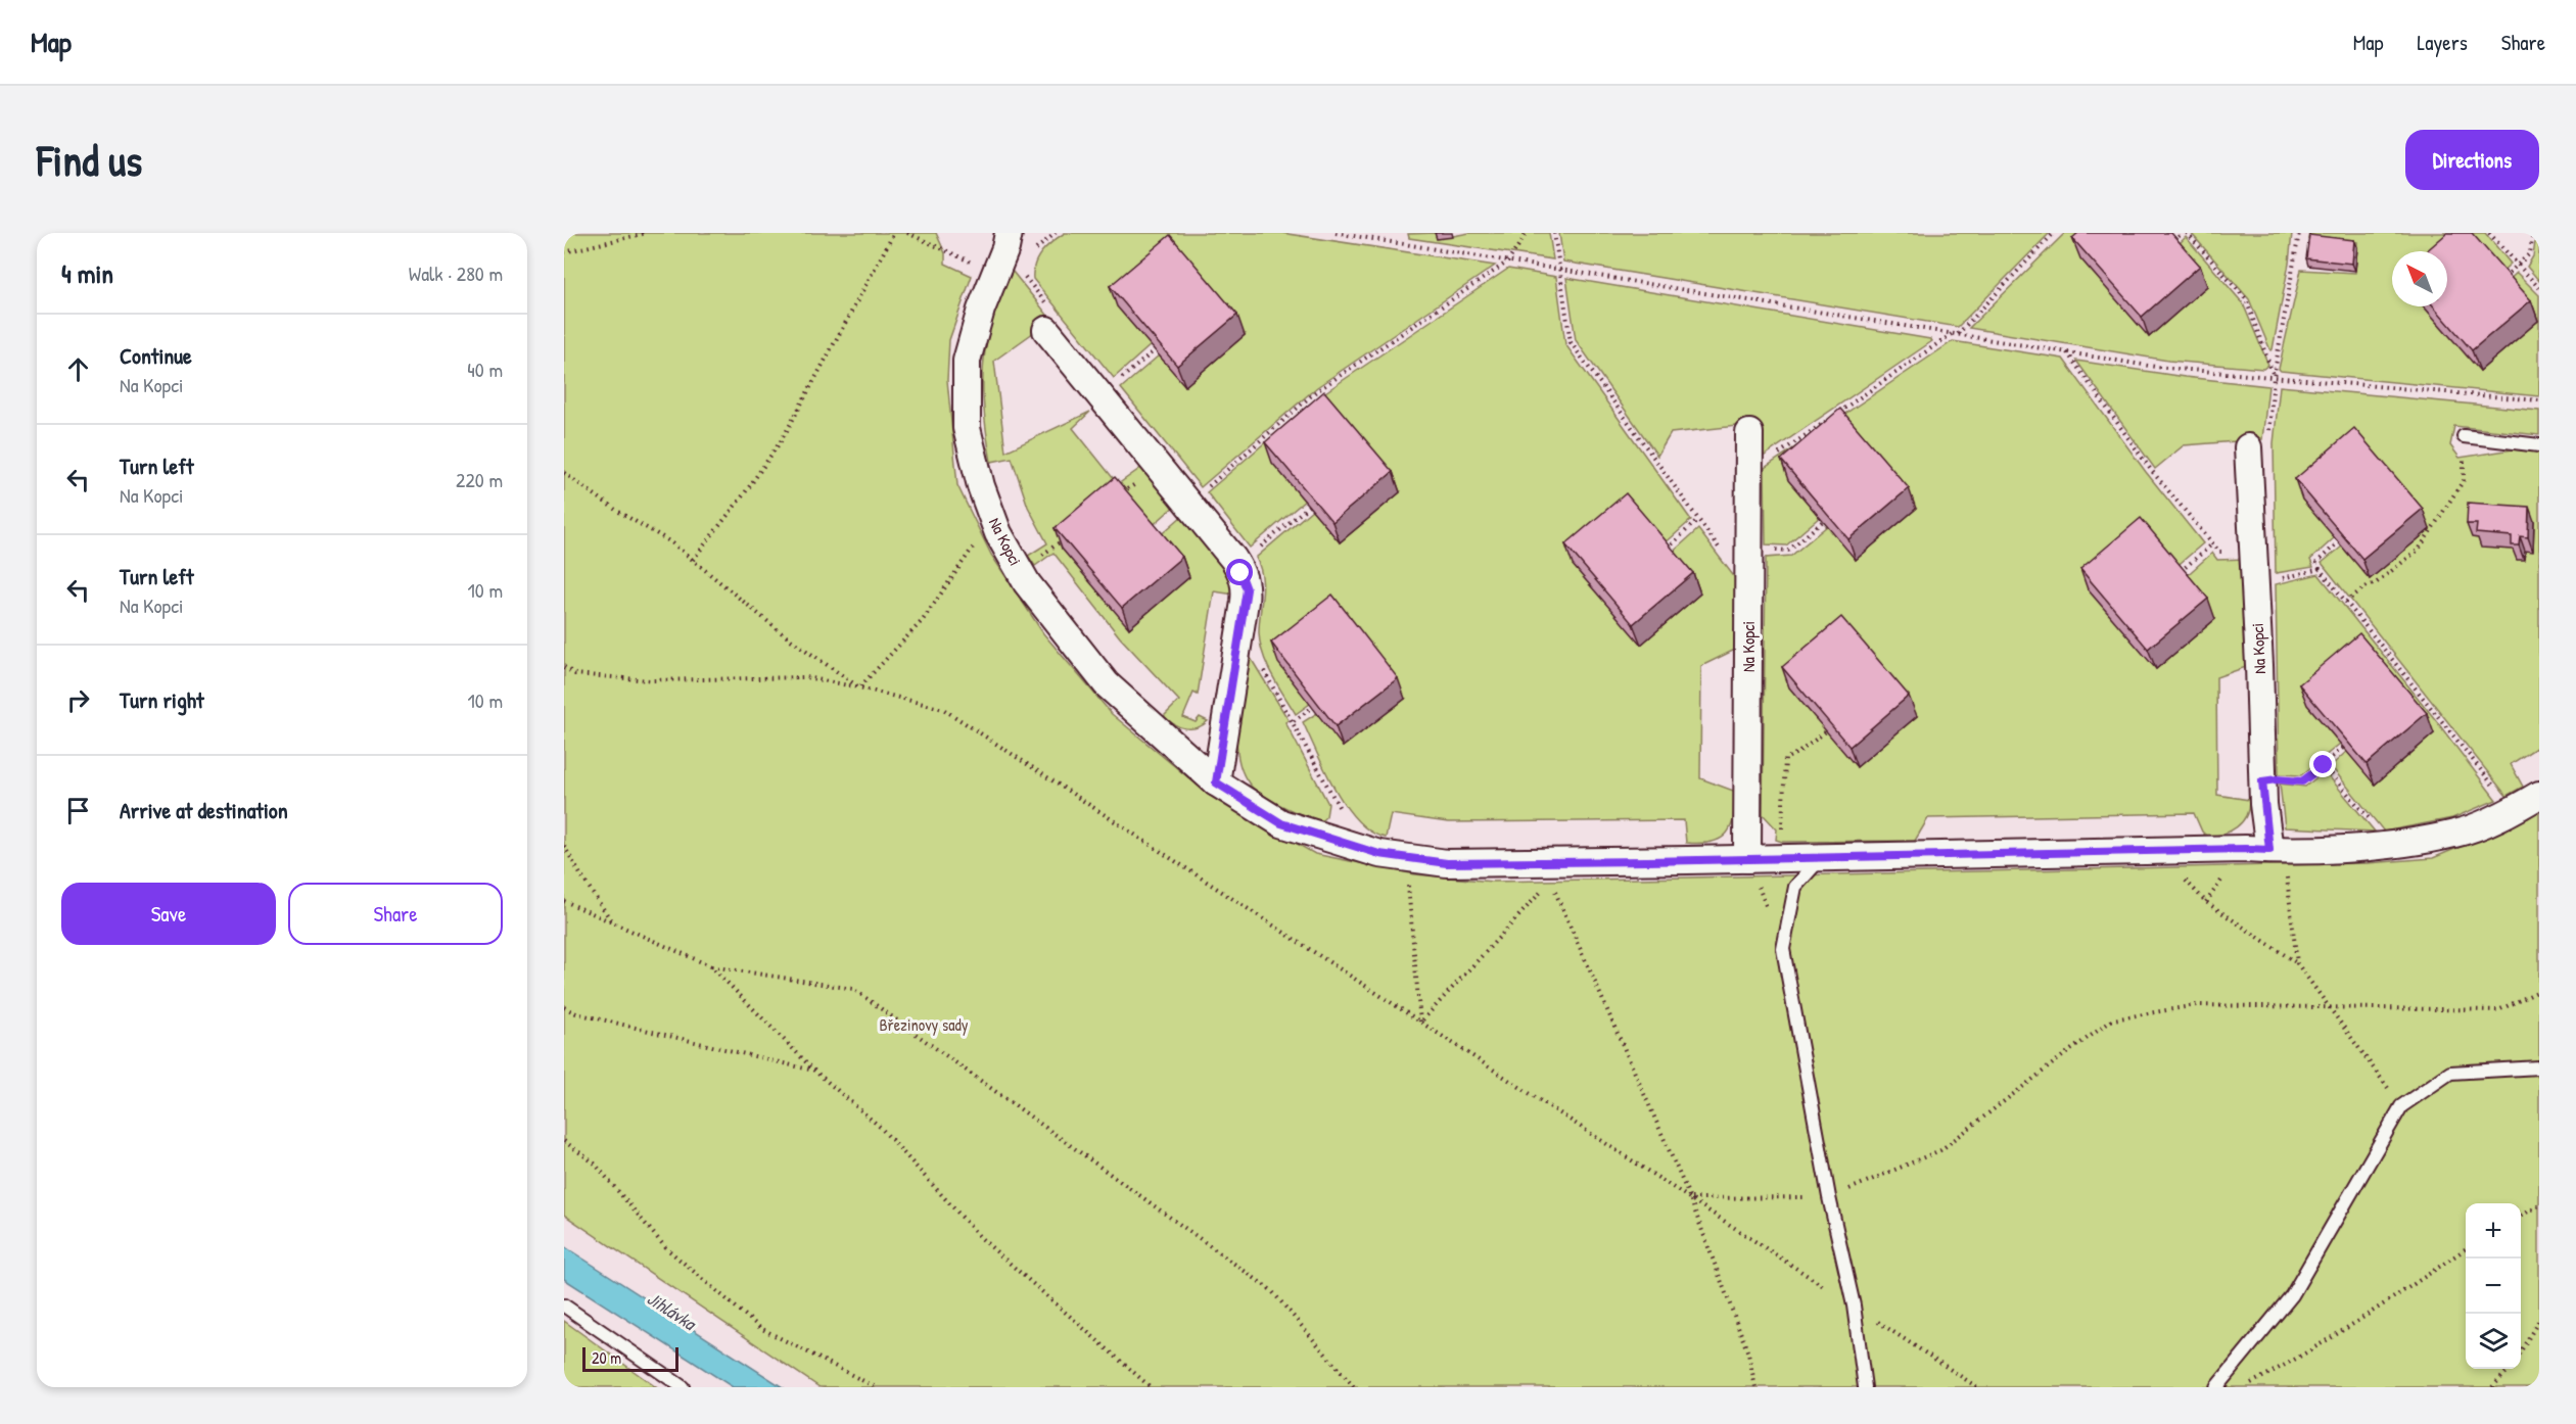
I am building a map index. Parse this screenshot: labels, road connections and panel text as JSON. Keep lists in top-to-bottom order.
{
  "streets": {
    "street": ["Na Kopci"]
  },
  "water": ["Jihlávka"],
  "parks": ["Březinovy sady"],
  "scale_bar": "20 m",
  "north": "top left",
  "page": {
    "header": "Map",
    "nav": ["Map", "Layers", "Share"],
    "buttons": [
      "Directions",
      ["Save", "Share"]
    ],
    "title": "Find us",
    "heading": ["4 min", "Walk · 280 m"],
    "list": [
      ["Continue", "Na Kopci", "40 m"],
      ["Turn left", "Na Kopci", "220 m"],
      ["Turn left", "Na Kopci", "10 m"],
      ["Turn right", "10 m"],
      "Arrive at destination"
    ],
    "map_buttons": ["+", "−"],
    "scale": "20 m"
  }
}
